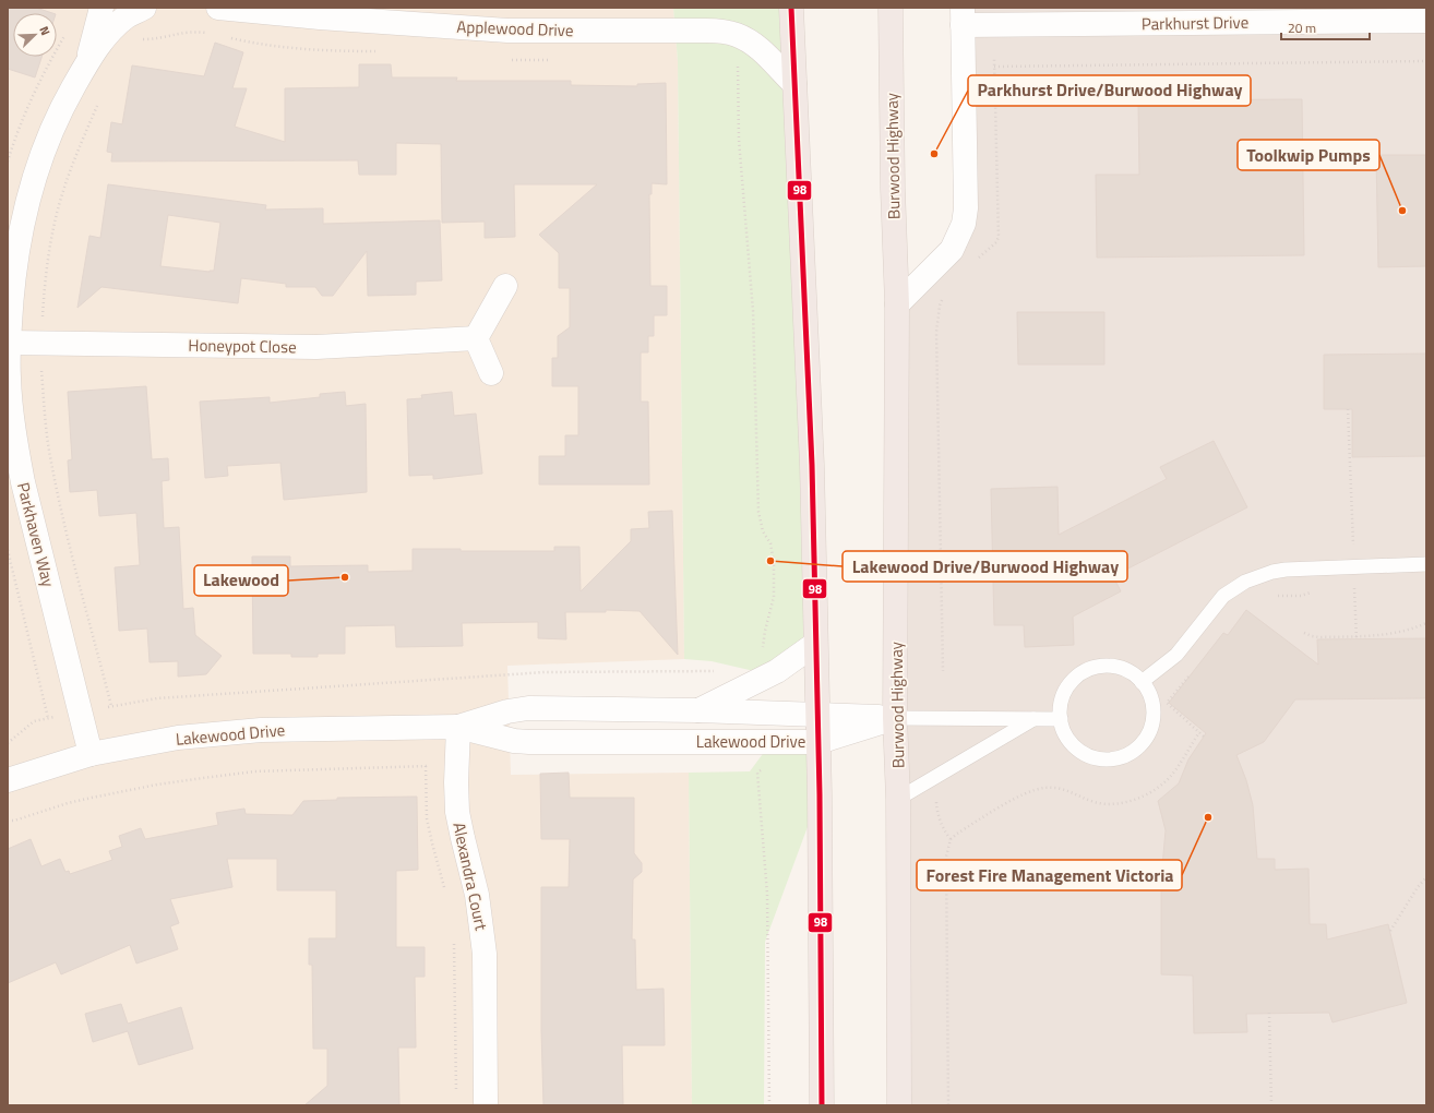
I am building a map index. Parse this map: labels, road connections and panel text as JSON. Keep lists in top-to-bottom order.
{
  "streets": {
    "highway": ["Burwood Highway"],
    "street": [
      "Parkhurst Drive",
      "Applewood Drive",
      "Honeypot Close",
      "Parkhaven Way",
      "Lakewood Drive",
      "Alexandra Court"
    ]
  },
  "crossings": [
    ["Burwood Highway", "Lakewood Drive"],
    ["Honeypot Close", "Parkhaven Way"],
    ["Parkhaven Way", "Lakewood Drive"],
    ["Lakewood Drive", "Alexandra Court"]
  ],
  "places": [
    "Parkhurst Drive/Burwood Highway",
    "Toolkwip Pumps",
    "Lakewood Drive/Burwood Highway",
    "Lakewood",
    "Forest Fire Management Victoria"
  ],
  "lines": ["transit line 98"],
  "scale_bar": "20 m",
  "north": "top right"
}
